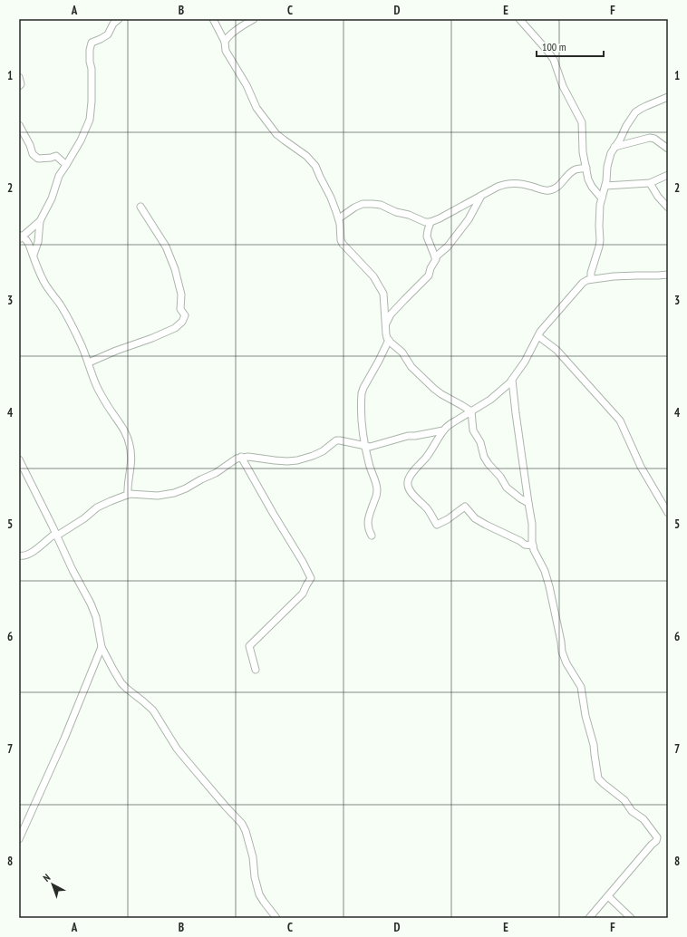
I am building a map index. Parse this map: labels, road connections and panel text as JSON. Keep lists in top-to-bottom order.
{
  "scale_bar": "100 m",
  "north": "top left",
  "grid": {
    "columns": [
      "A",
      "B",
      "C",
      "D",
      "E",
      "F"
    ],
    "rows": [
      "1",
      "2",
      "3",
      "4",
      "5",
      "6",
      "7",
      "8"
    ]
  }
}
